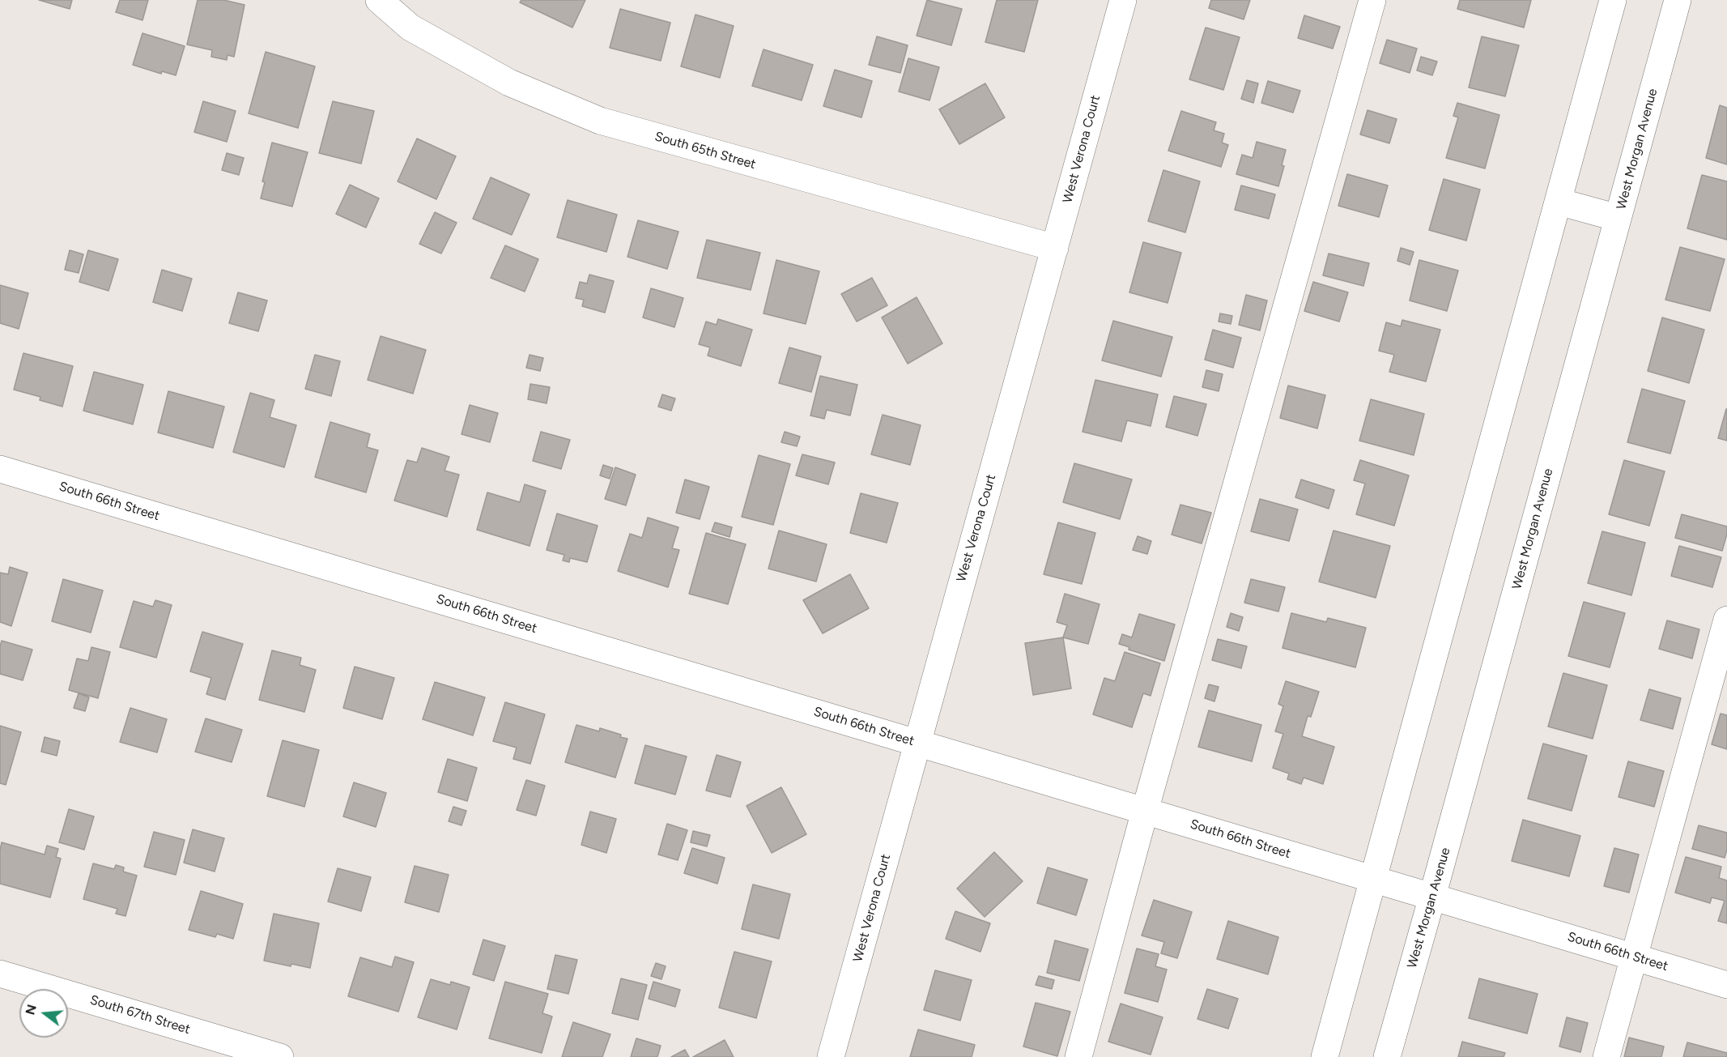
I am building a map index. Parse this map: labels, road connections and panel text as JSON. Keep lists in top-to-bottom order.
{
  "streets": {
    "street": [
      "West Verona Court",
      "West Morgan Avenue",
      "South 65th Street",
      "South 66th Street",
      "South 67th Street"
    ]
  },
  "crossings": [
    ["West Verona Court", "South 65th Street"],
    ["West Verona Court", "South 66th Street"],
    ["West Morgan Avenue", "South 66th Street"]
  ],
  "north": "left"
}
